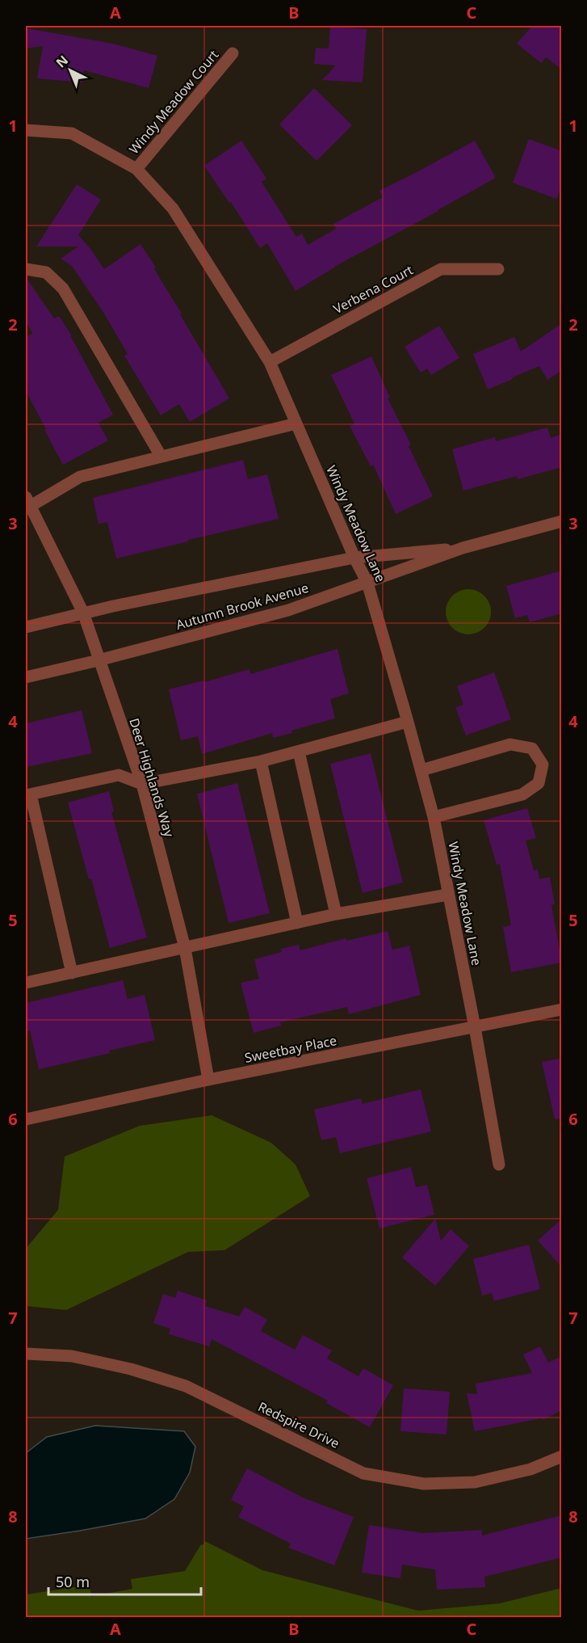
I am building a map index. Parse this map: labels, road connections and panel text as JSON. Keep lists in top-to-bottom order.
{
  "streets": {
    "street": [
      "Windy Meadow Court",
      "Verbena Court",
      "Windy Meadow Lane",
      "Autumn Brook Avenue",
      "Deer Highlands Way",
      "Sweetbay Place",
      "Redspire Drive"
    ]
  },
  "crossings": [
    ["Windy Meadow Court", "Windy Meadow Lane"],
    ["Verbena Court", "Windy Meadow Lane"],
    ["Windy Meadow Lane", "Autumn Brook Avenue"],
    ["Windy Meadow Lane", "Sweetbay Place"],
    ["Autumn Brook Avenue", "Deer Highlands Way"],
    ["Deer Highlands Way", "Sweetbay Place"]
  ],
  "scale_bar": "50 m",
  "north": "top left",
  "grid": {
    "columns": ["A", "B", "C"],
    "rows": [
      "1",
      "2",
      "3",
      "4",
      "5",
      "6",
      "7",
      "8"
    ]
  }
}
